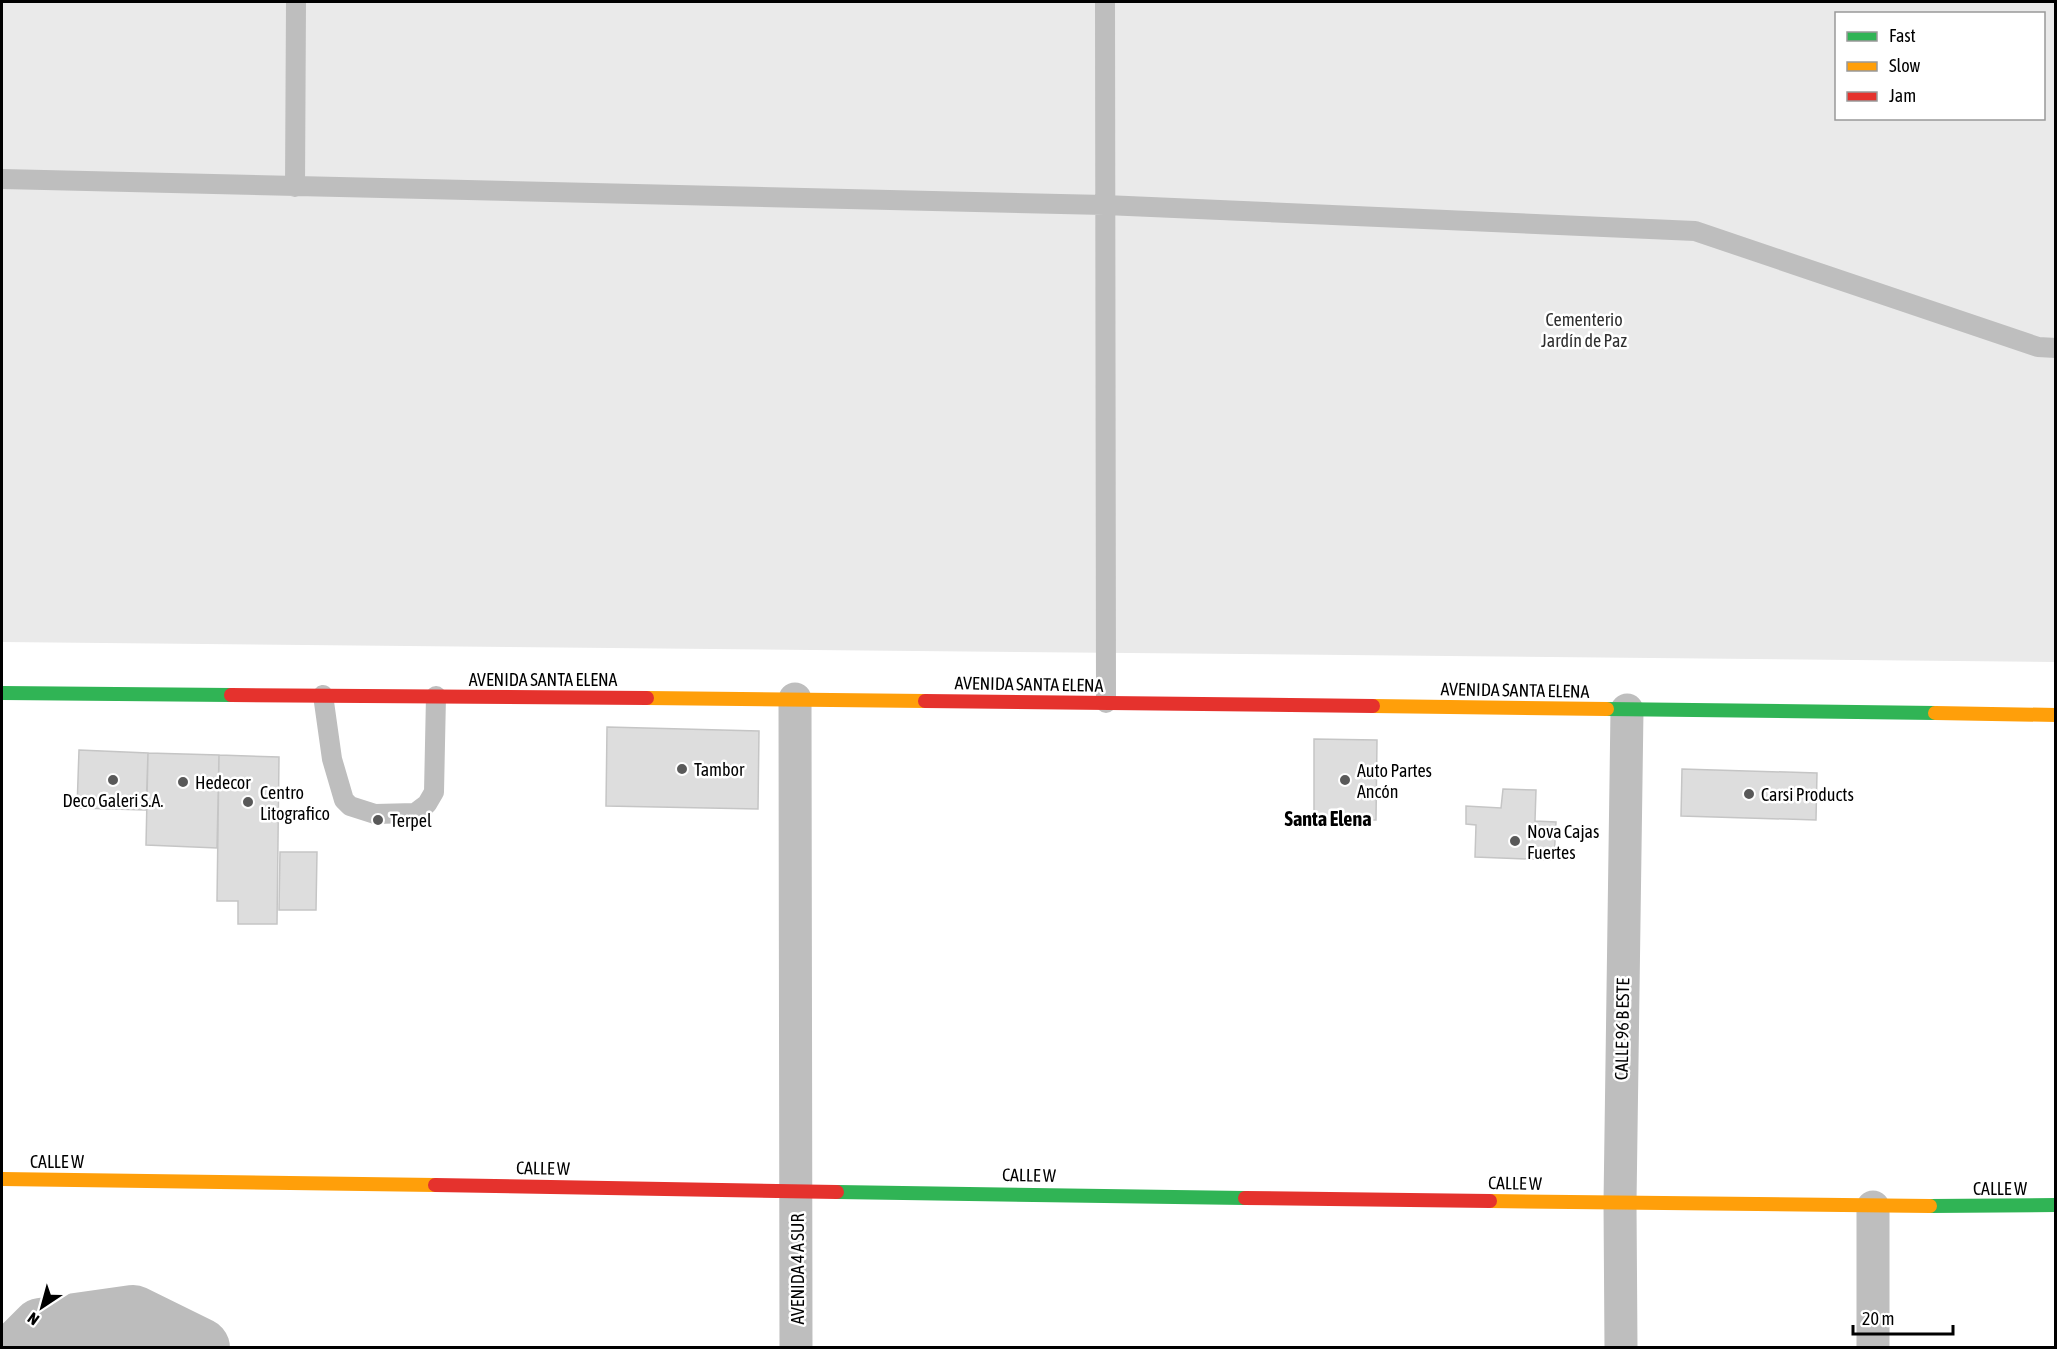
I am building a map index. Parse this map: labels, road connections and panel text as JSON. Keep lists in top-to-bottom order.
{
  "streets": {
    "street": [
      "AVENIDA SANTA ELENA",
      "CALLE 96 B ESTE",
      "CALLE W",
      "AVENIDA 4 A SUR"
    ]
  },
  "crossings": [
    ["AVENIDA SANTA ELENA", "CALLE 96 B ESTE"],
    ["AVENIDA SANTA ELENA", "AVENIDA 4 A SUR"],
    ["CALLE 96 B ESTE", "CALLE W"],
    ["CALLE W", "AVENIDA 4 A SUR"]
  ],
  "districts": ["Santa Elena"],
  "parks": ["Cementerio Jardín de Paz"],
  "places": [
    "Tambor",
    "Deco Galeri S.A.",
    "Auto Partes Ancón",
    "Hedecor",
    "Carsi Products",
    "Centro Litografico",
    "Terpel",
    "Nova Cajas Fuertes"
  ],
  "legend": ["Fast", "Slow", "Jam"],
  "scale_bar": "20 m",
  "north": "bottom left"
}
